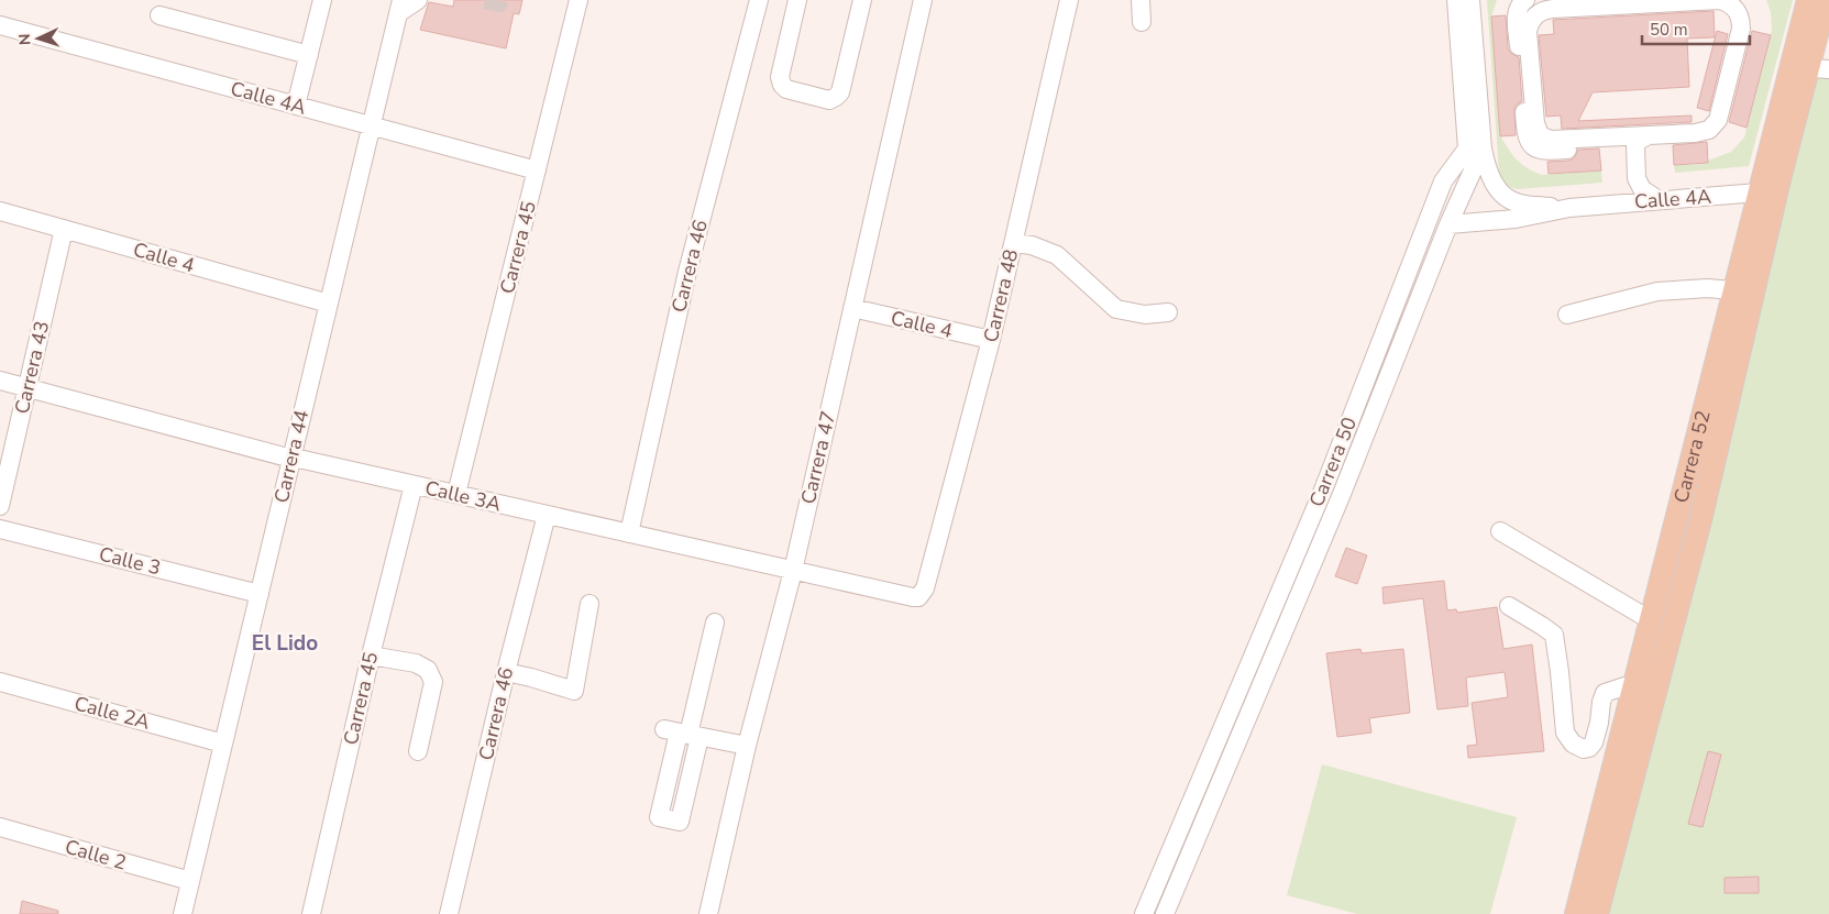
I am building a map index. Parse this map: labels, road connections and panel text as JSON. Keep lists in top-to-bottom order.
{
  "streets": {
    "main road": ["Carrera 52"],
    "street": [
      "Calle 4A",
      "Carrera 45",
      "Calle 4",
      "Carrera 46",
      "Carrera 48",
      "Carrera 43",
      "Carrera 44",
      "Carrera 47",
      "Carrera 50",
      "Calle 3A",
      "Calle 3",
      "Calle 2A",
      "Calle 2"
    ]
  },
  "crossings": [
    ["Calle 4A", "Carrera 45"],
    ["Calle 4A", "Carrera 44"],
    ["Calle 4A", "Carrera 52"],
    ["Calle 4A", "Carrera 50"],
    ["Carrera 45", "Calle 3A"],
    ["Calle 4", "Carrera 48"],
    ["Calle 4", "Carrera 43"],
    ["Calle 4", "Carrera 44"],
    ["Calle 4", "Carrera 47"],
    ["Carrera 46", "Calle 3A"],
    ["Carrera 48", "Calle 3A"],
    ["Carrera 43", "Calle 3A"],
    ["Carrera 44", "Calle 3A"],
    ["Carrera 44", "Calle 3"],
    ["Carrera 44", "Calle 2A"],
    ["Carrera 44", "Calle 2"],
    ["Carrera 47", "Calle 3A"]
  ],
  "districts": ["El Lido"],
  "scale_bar": "50 m",
  "north": "left"
}
